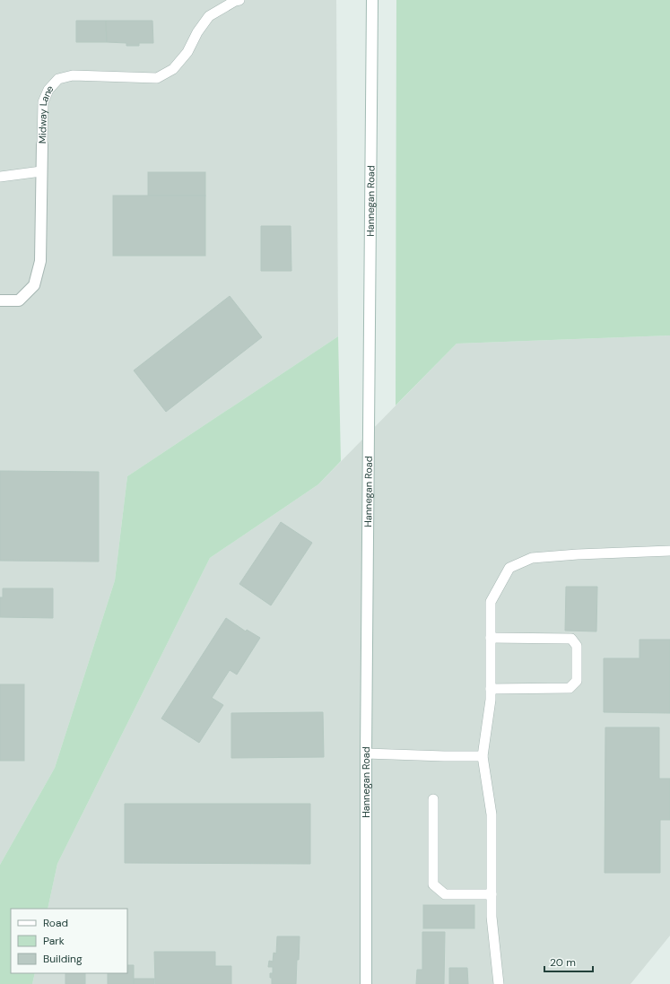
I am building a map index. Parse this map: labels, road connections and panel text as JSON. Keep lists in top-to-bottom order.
{
  "streets": {
    "main road": ["Midway Lane", "Hannegan Road"]
  },
  "legend": ["Road", "Park", "Building"],
  "scale_bar": "20 m"
}
